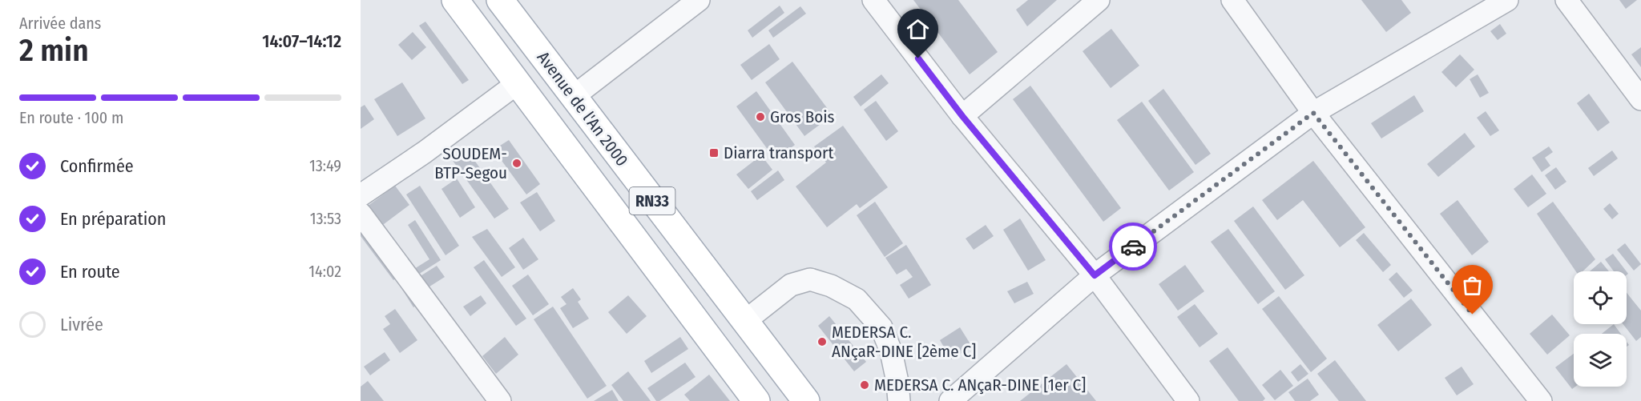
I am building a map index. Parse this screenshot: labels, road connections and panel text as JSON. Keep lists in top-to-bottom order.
{
  "streets": {
    "main road": ["Avenue de l'An 2000", "RN33"]
  },
  "places": {
    "other": [
      "Gros Bois",
      "SOUDEM- BTP-Segou",
      "MEDERSA C. ANçaR-DINE [2ème C]",
      "MEDERSA C. ANçaR-DINE [1er C]"
    ],
    "transit": ["Diarra transport"]
  },
  "page": {
    "heading": ["2 min", "Arrivée dans", "14:07–14:12"],
    "bar": "En route · 100 m",
    "list": [
      ["Confirmée", "13:49"],
      ["En préparation", "13:53"],
      ["En route", "14:02"],
      "Livrée"
    ]
  }
}
